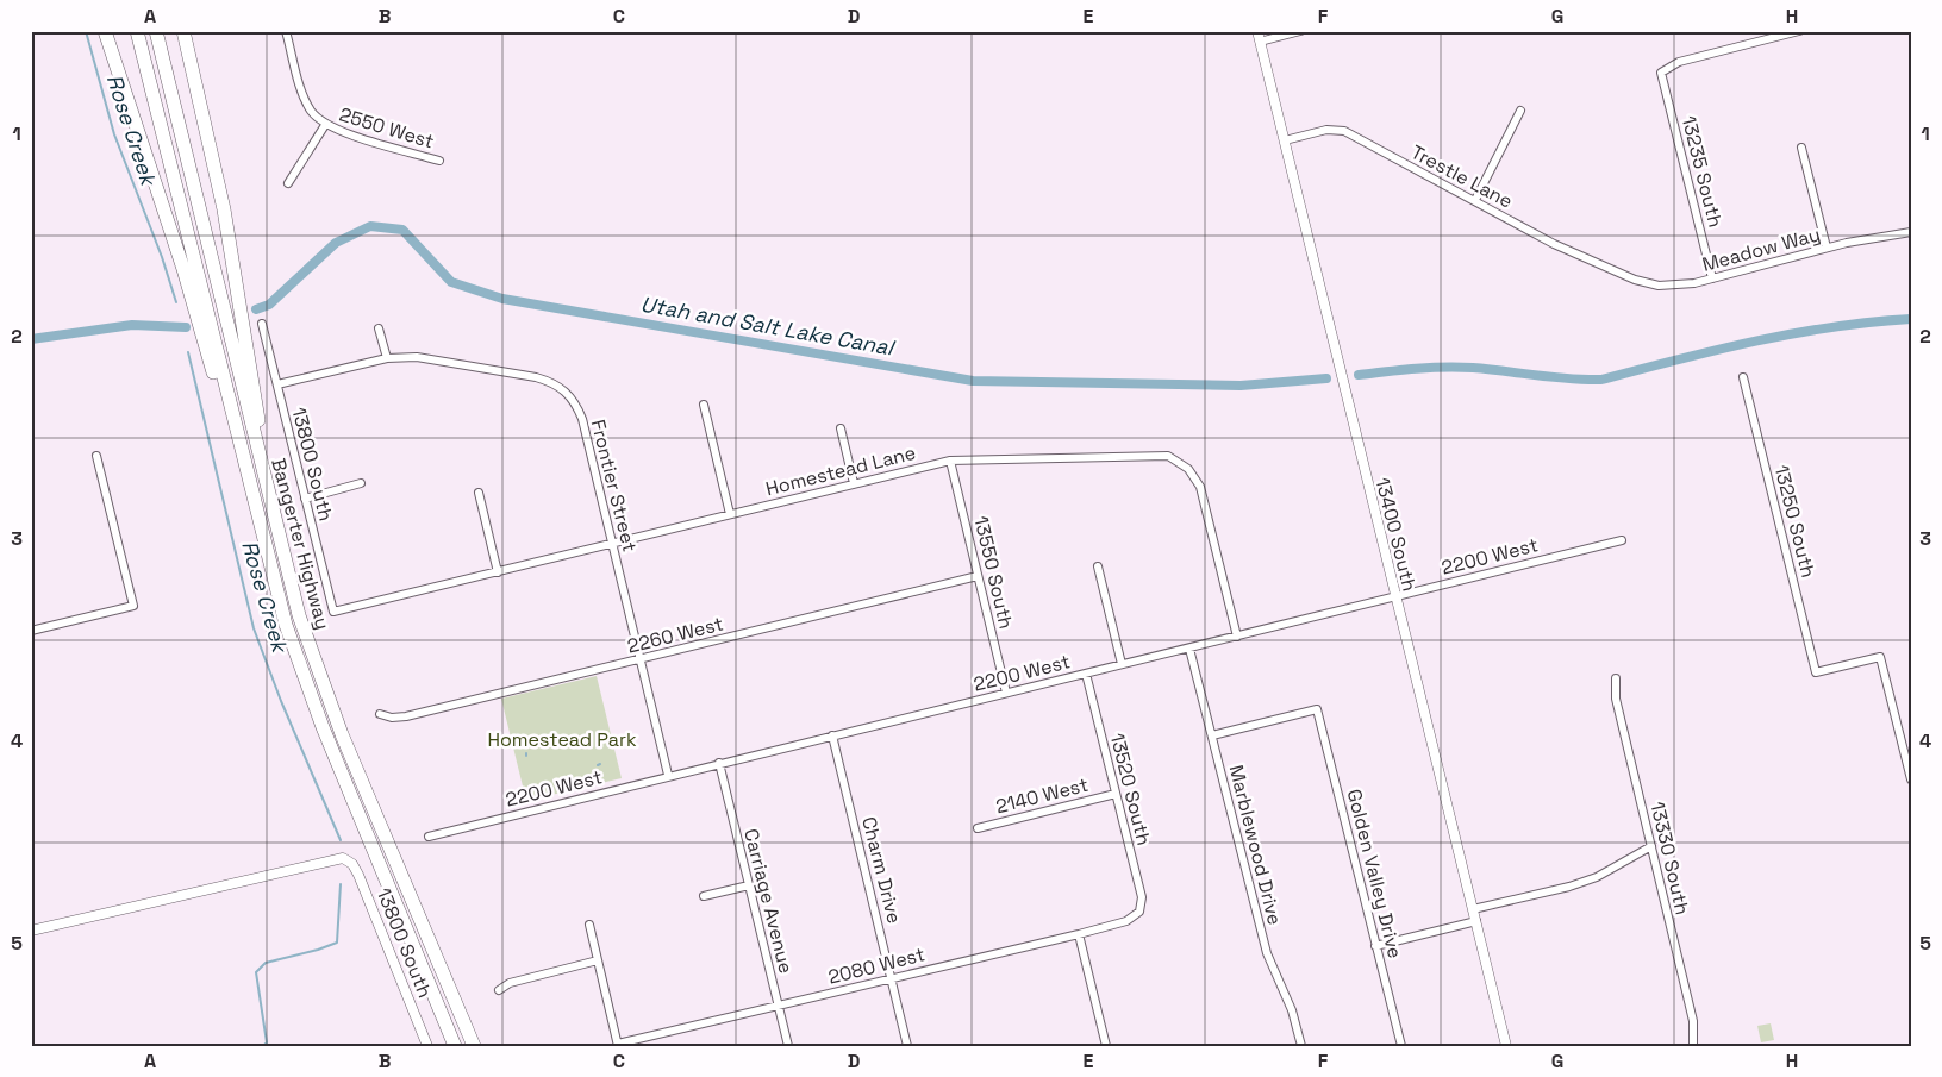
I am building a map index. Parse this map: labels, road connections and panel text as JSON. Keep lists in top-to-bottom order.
{
  "streets": {
    "highway": ["Bangerter Highway"],
    "street": [
      "2550 West",
      "13235 South",
      "Trestle Lane",
      "Meadow Way",
      "13800 South",
      "Homestead Lane",
      "Frontier Street",
      "13250 South",
      "13400 South",
      "2200 West",
      "13550 South",
      "2260 West",
      "13520 South",
      "2140 West",
      "Marblewood Drive",
      "13330 South",
      "Charm Drive",
      "Golden Valley Drive",
      "Carriage Avenue",
      "2080 West"
    ]
  },
  "crossings": [
    ["13235 South", "Meadow Way"],
    ["Trestle Lane", "Meadow Way"],
    ["Trestle Lane", "13400 South"],
    ["13800 South", "Homestead Lane"],
    ["13800 South", "Frontier Street"],
    ["Homestead Lane", "Frontier Street"],
    ["Homestead Lane", "2200 West"],
    ["Homestead Lane", "13550 South"],
    ["Frontier Street", "2200 West"],
    ["Frontier Street", "2260 West"],
    ["13400 South", "2200 West"],
    ["2200 West", "13550 South"],
    ["2200 West", "13520 South"],
    ["2200 West", "Marblewood Drive"],
    ["2200 West", "Charm Drive"],
    ["2200 West", "Carriage Avenue"],
    ["13550 South", "2260 West"],
    ["13520 South", "2140 West"],
    ["13520 South", "2080 West"],
    ["Marblewood Drive", "Golden Valley Drive"],
    ["Charm Drive", "2080 West"],
    ["Carriage Avenue", "2080 West"]
  ],
  "water": ["Rose Creek", "Utah and Salt Lake Canal"],
  "parks": ["Homestead Park"],
  "grid": {
    "columns": [
      "A",
      "B",
      "C",
      "D",
      "E",
      "F",
      "G",
      "H"
    ],
    "rows": [
      "1",
      "2",
      "3",
      "4",
      "5"
    ]
  }
}
